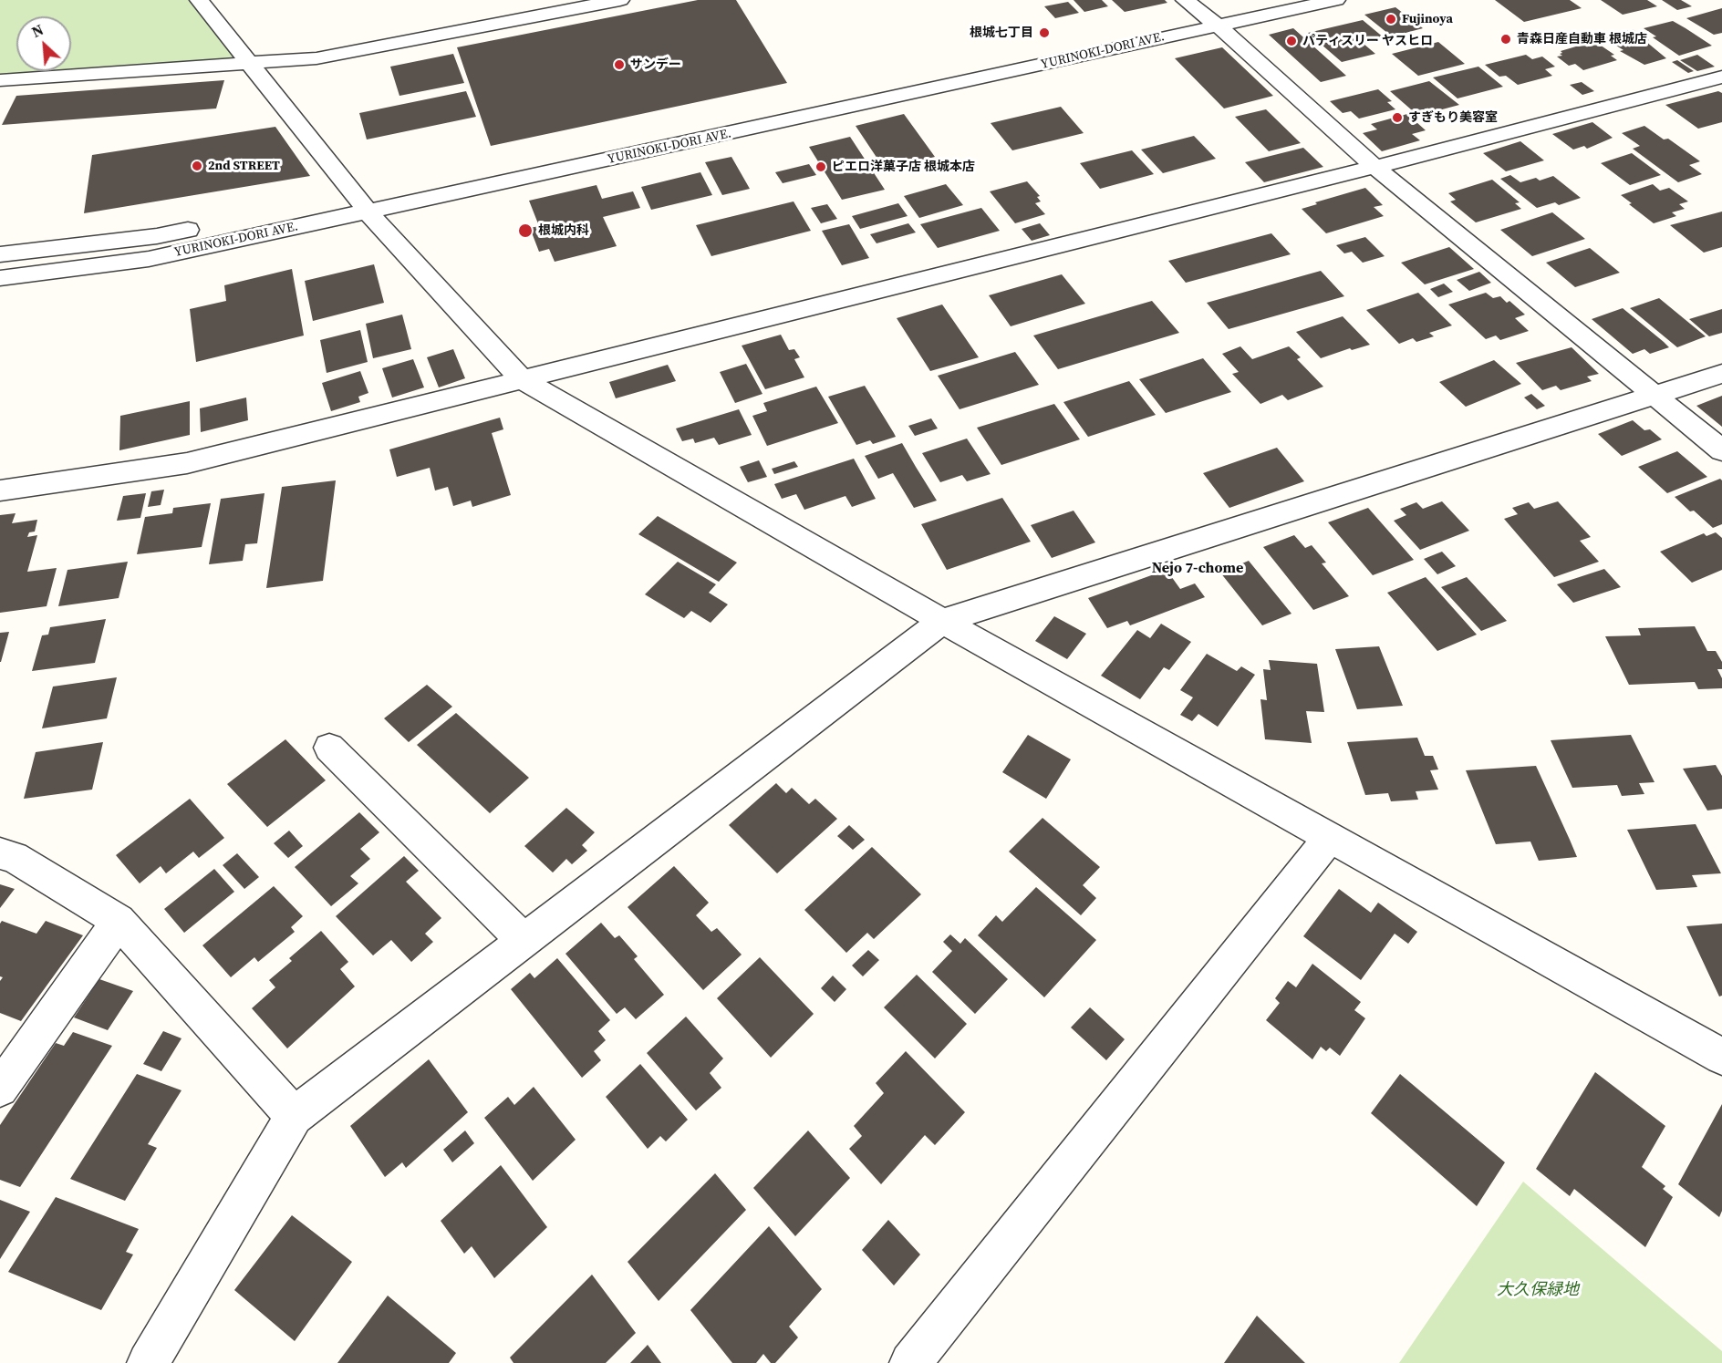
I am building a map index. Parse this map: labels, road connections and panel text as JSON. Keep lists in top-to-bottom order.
{
  "streets": {
    "street": ["YURINOKI-DORI AVE."]
  },
  "districts": ["Nejo 7-chome"],
  "parks": ["大久保緑地"],
  "places": [
    "Fujinoya",
    "根城七丁目",
    "青森日産自動車 根城店",
    "パティスリー ヤスヒロ",
    "サンデー",
    "すぎもり美容室",
    "2nd STREET",
    "ピエロ洋菓子店 根城本店",
    "根城内科"
  ],
  "north": "top left"
}
